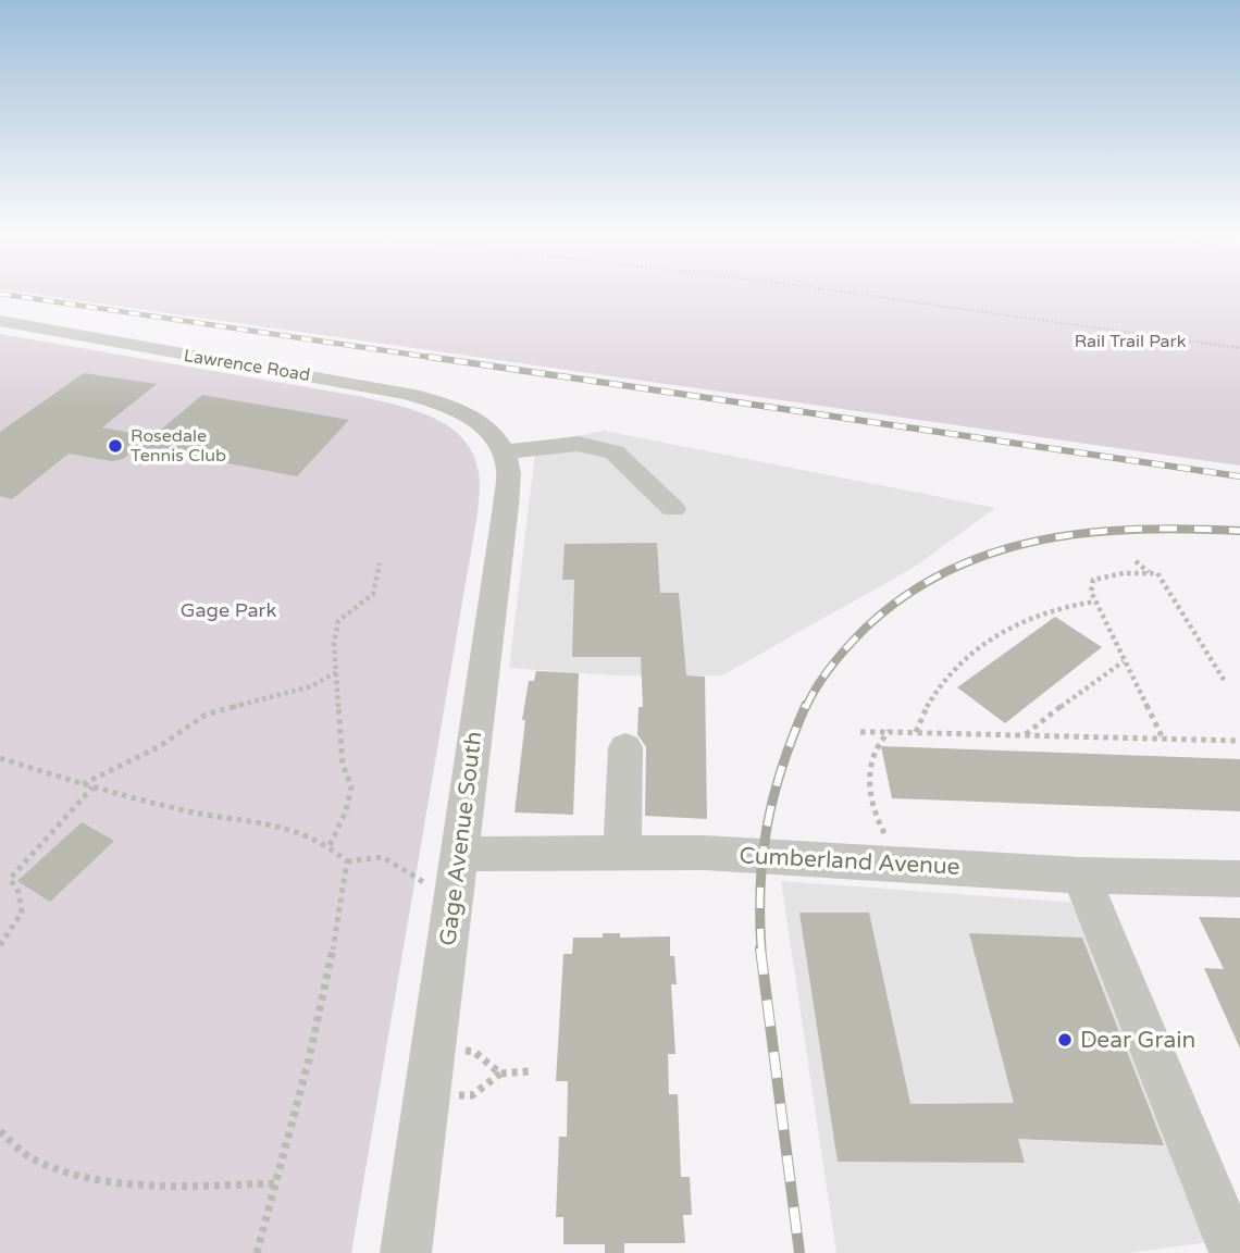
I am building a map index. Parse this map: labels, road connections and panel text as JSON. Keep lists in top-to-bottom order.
{
  "streets": {
    "street": ["Lawrence Road", "Gage Avenue South", "Cumberland Avenue"]
  },
  "crossings": [
    ["Lawrence Road", "Gage Avenue South"],
    ["Gage Avenue South", "Cumberland Avenue"]
  ],
  "parks": ["Rail Trail Park", "Gage Park"],
  "places": ["Rosedale Tennis Club", "Dear Grain"]
}
